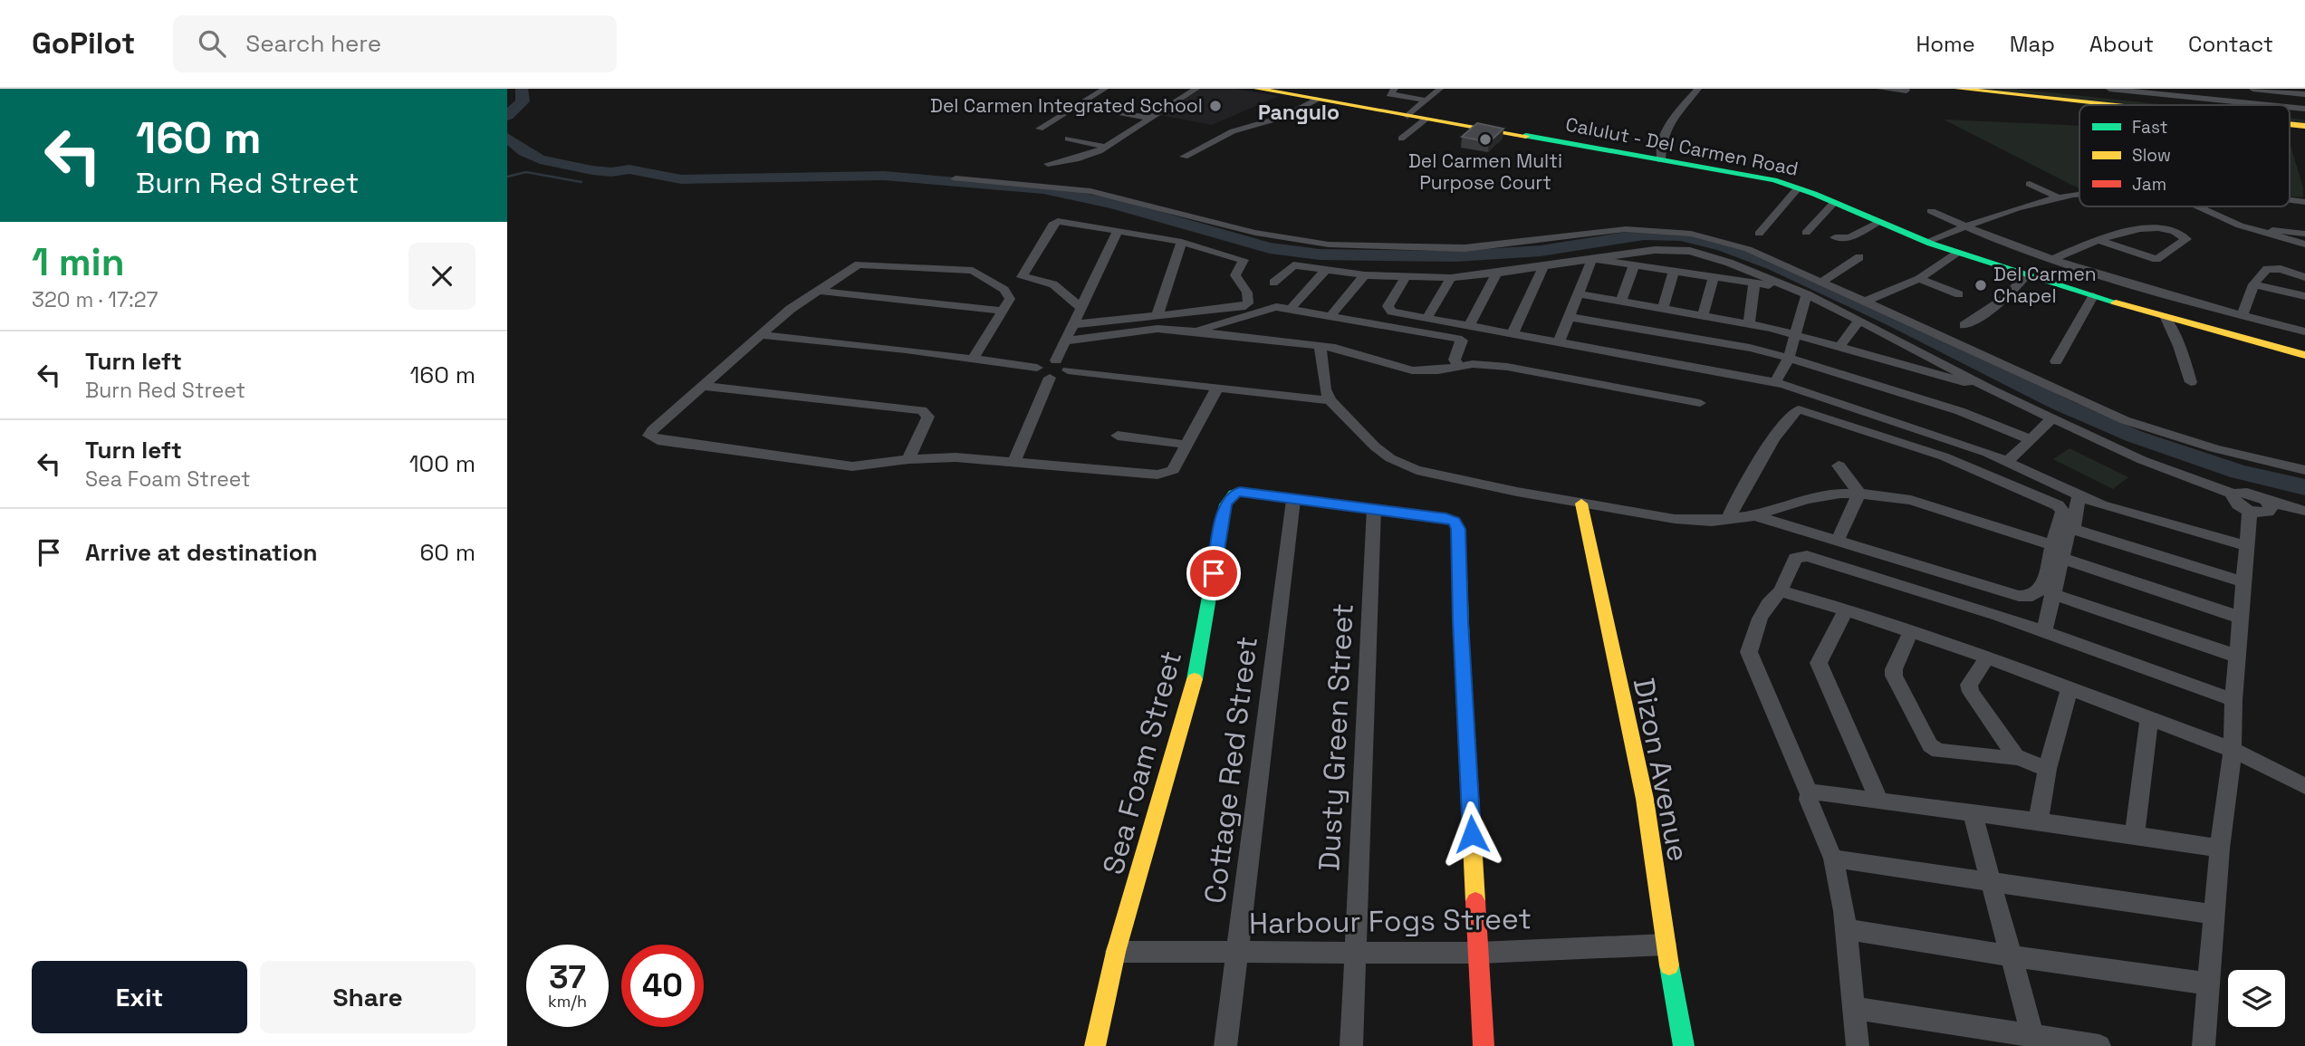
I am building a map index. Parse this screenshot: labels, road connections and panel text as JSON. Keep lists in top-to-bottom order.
{
  "streets": {
    "main road": ["Calulut - Del Carmen Road", "Sea Foam Street", "Dizon Avenue"],
    "street": ["Dusty Green Street", "Cottage Red Street", "Harbour Fogs Street"]
  },
  "crossings": [
    ["Dusty Green Street", "Harbour Fogs Street"],
    ["Sea Foam Street", "Cottage Red Street"],
    ["Sea Foam Street", "Harbour Fogs Street"],
    ["Cottage Red Street", "Harbour Fogs Street"],
    ["Dizon Avenue", "Harbour Fogs Street"]
  ],
  "districts": ["Pangulo"],
  "places": ["Del Carmen Integrated School", "Del Carmen Multi Purpose Court", "Del Carmen Chapel"],
  "legend": ["Fast", "Slow", "Jam"],
  "page": {
    "header": "GoPilot",
    "search": "Search here",
    "nav": [
      "Home",
      "Map",
      "About",
      "Contact"
    ],
    "turn": ["160 m", "Burn Red Street"],
    "heading": ["1 min", "320 m · 17:27"],
    "list": [
      {
        "name": "Turn left",
        "note": "Burn Red Street",
        "value": "160 m"
      },
      {
        "name": "Turn left",
        "note": "Sea Foam Street",
        "value": "100 m"
      },
      {
        "name": "Arrive at destination",
        "value": "60 m"
      }
    ],
    "speed": "37 km/h",
    "limit": "40",
    "buttons": ["Exit", "Share"]
  }
}
